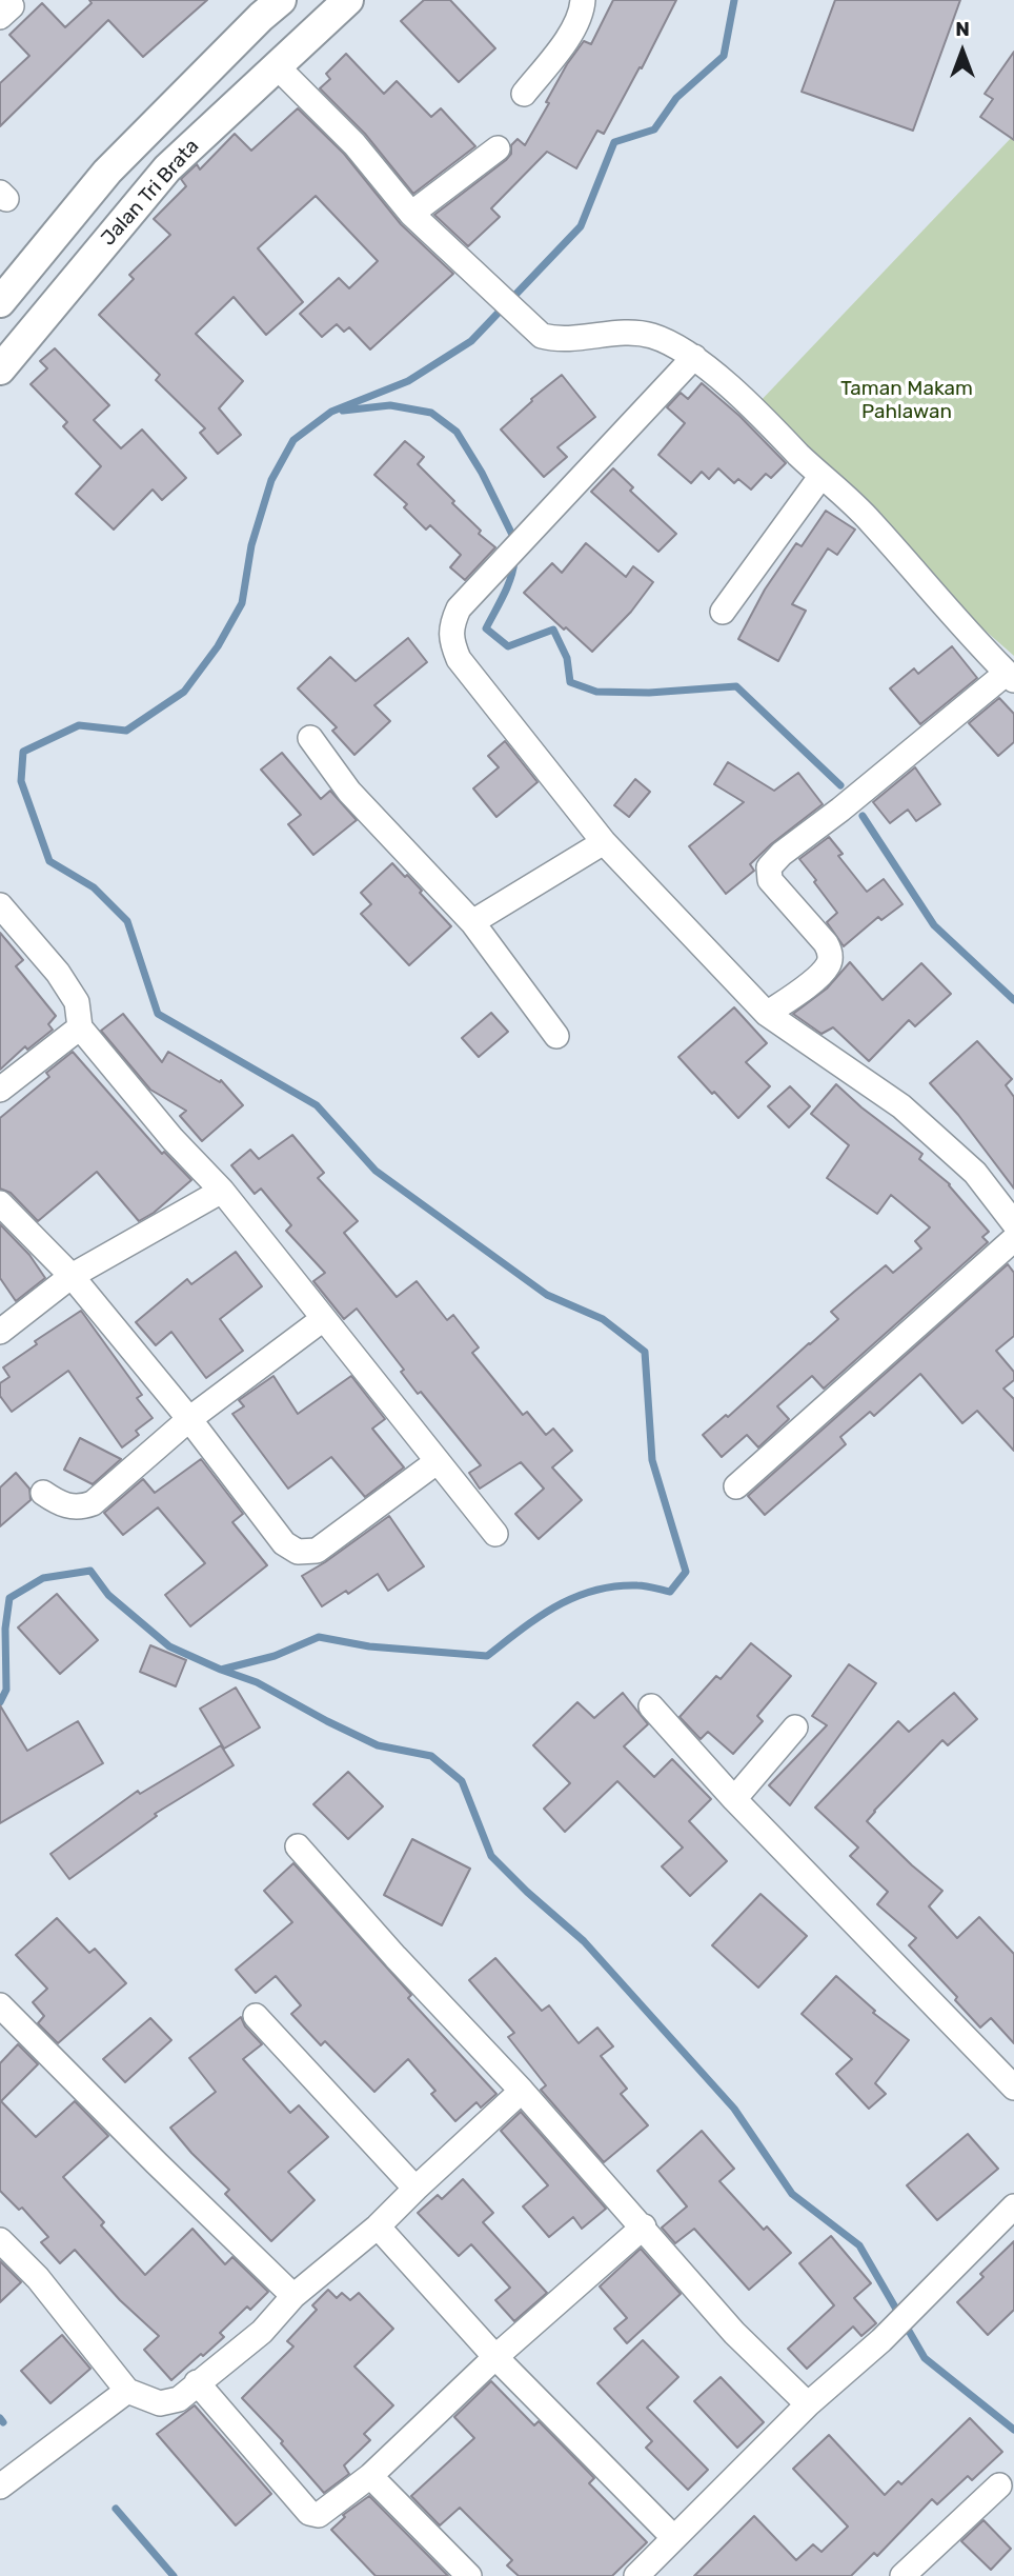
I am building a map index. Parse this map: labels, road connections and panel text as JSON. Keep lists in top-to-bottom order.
{
  "streets": {
    "street": ["Jalan Tri Brata"]
  },
  "parks": ["Taman Makam Pahlawan"],
  "north": "top"
}
